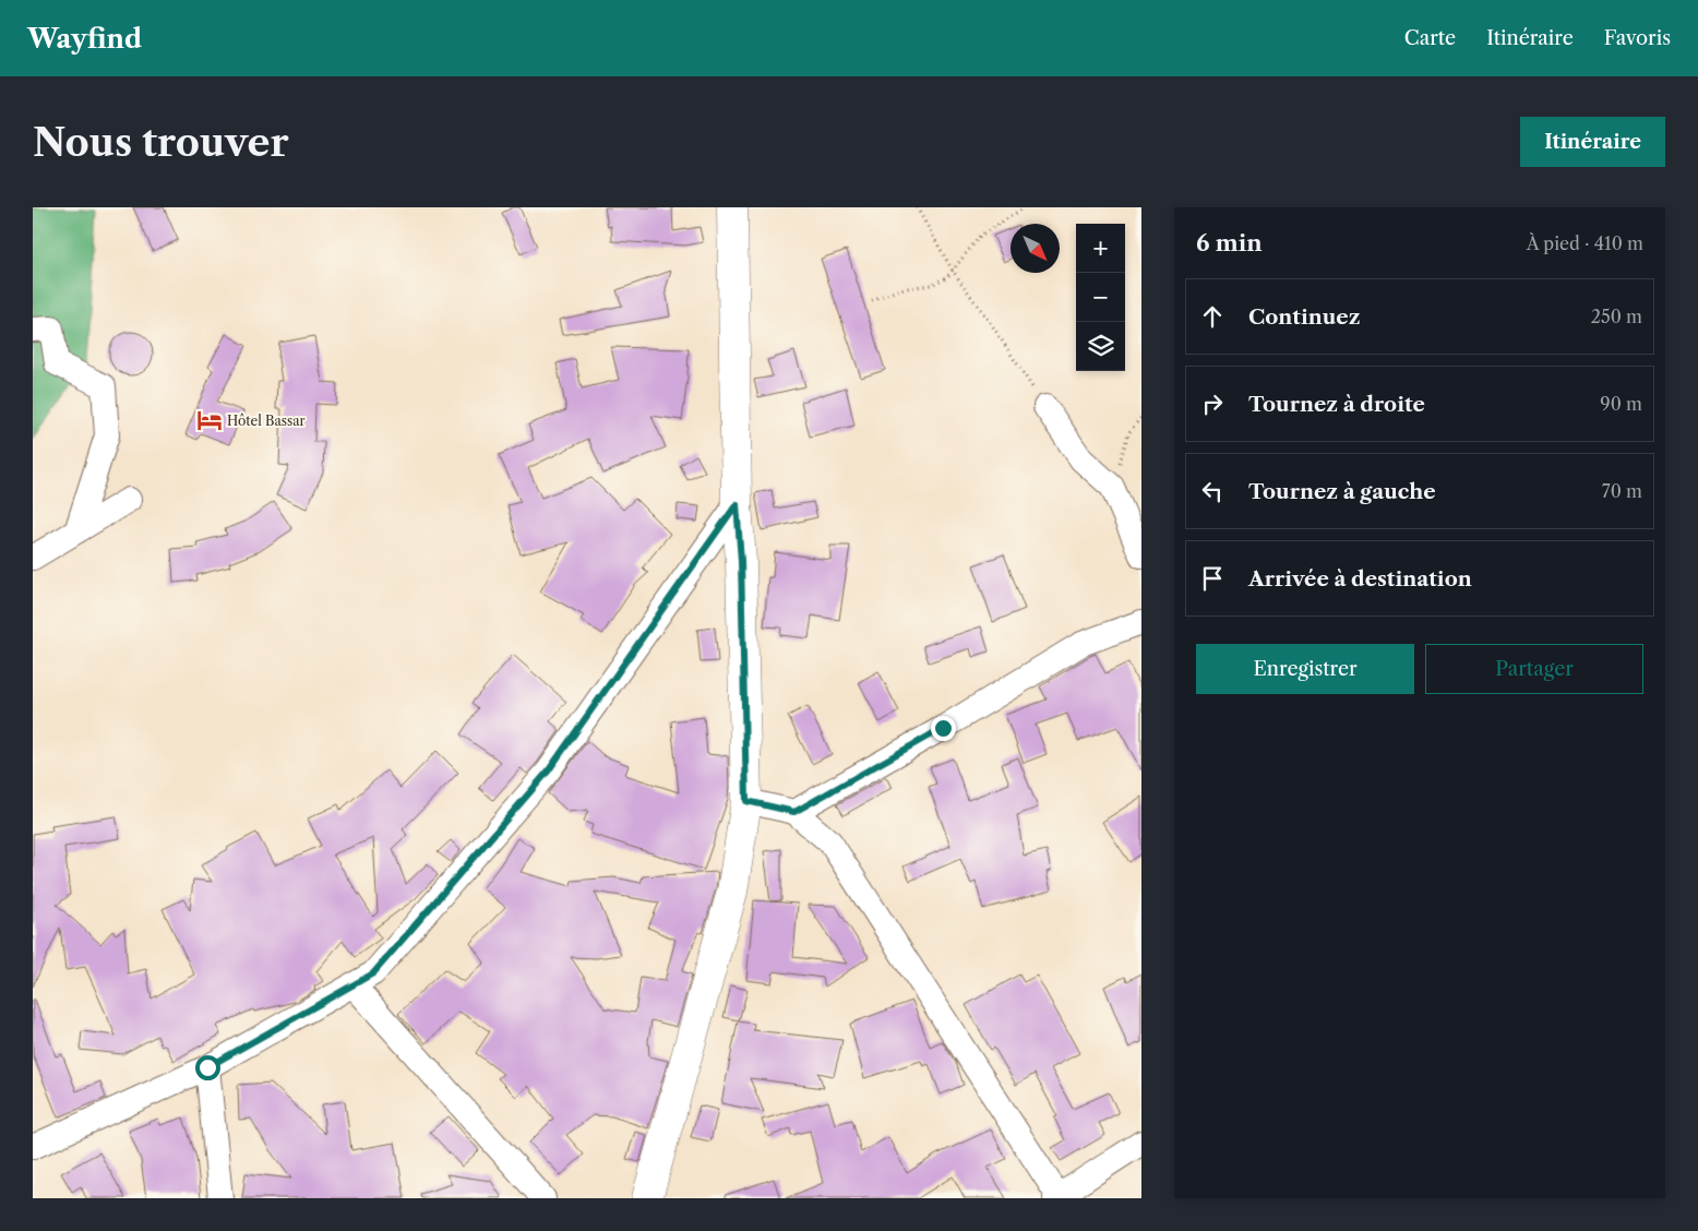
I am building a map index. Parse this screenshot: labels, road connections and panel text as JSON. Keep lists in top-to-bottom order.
{
  "places": {
    "hotel": ["Hôtel Bassar"]
  },
  "north": "bottom right",
  "page": {
    "header": "Wayfind",
    "nav": ["Carte", "Itinéraire", "Favoris"],
    "buttons": [
      "Itinéraire",
      ["Enregistrer", "Partager"]
    ],
    "title": "Nous trouver",
    "heading": ["6 min", "À pied · 410 m"],
    "map_buttons": ["+", "−"],
    "list": [
      ["Continuez", "250 m"],
      ["Tournez à droite", "90 m"],
      ["Tournez à gauche", "70 m"],
      "Arrivée à destination"
    ]
  }
}
